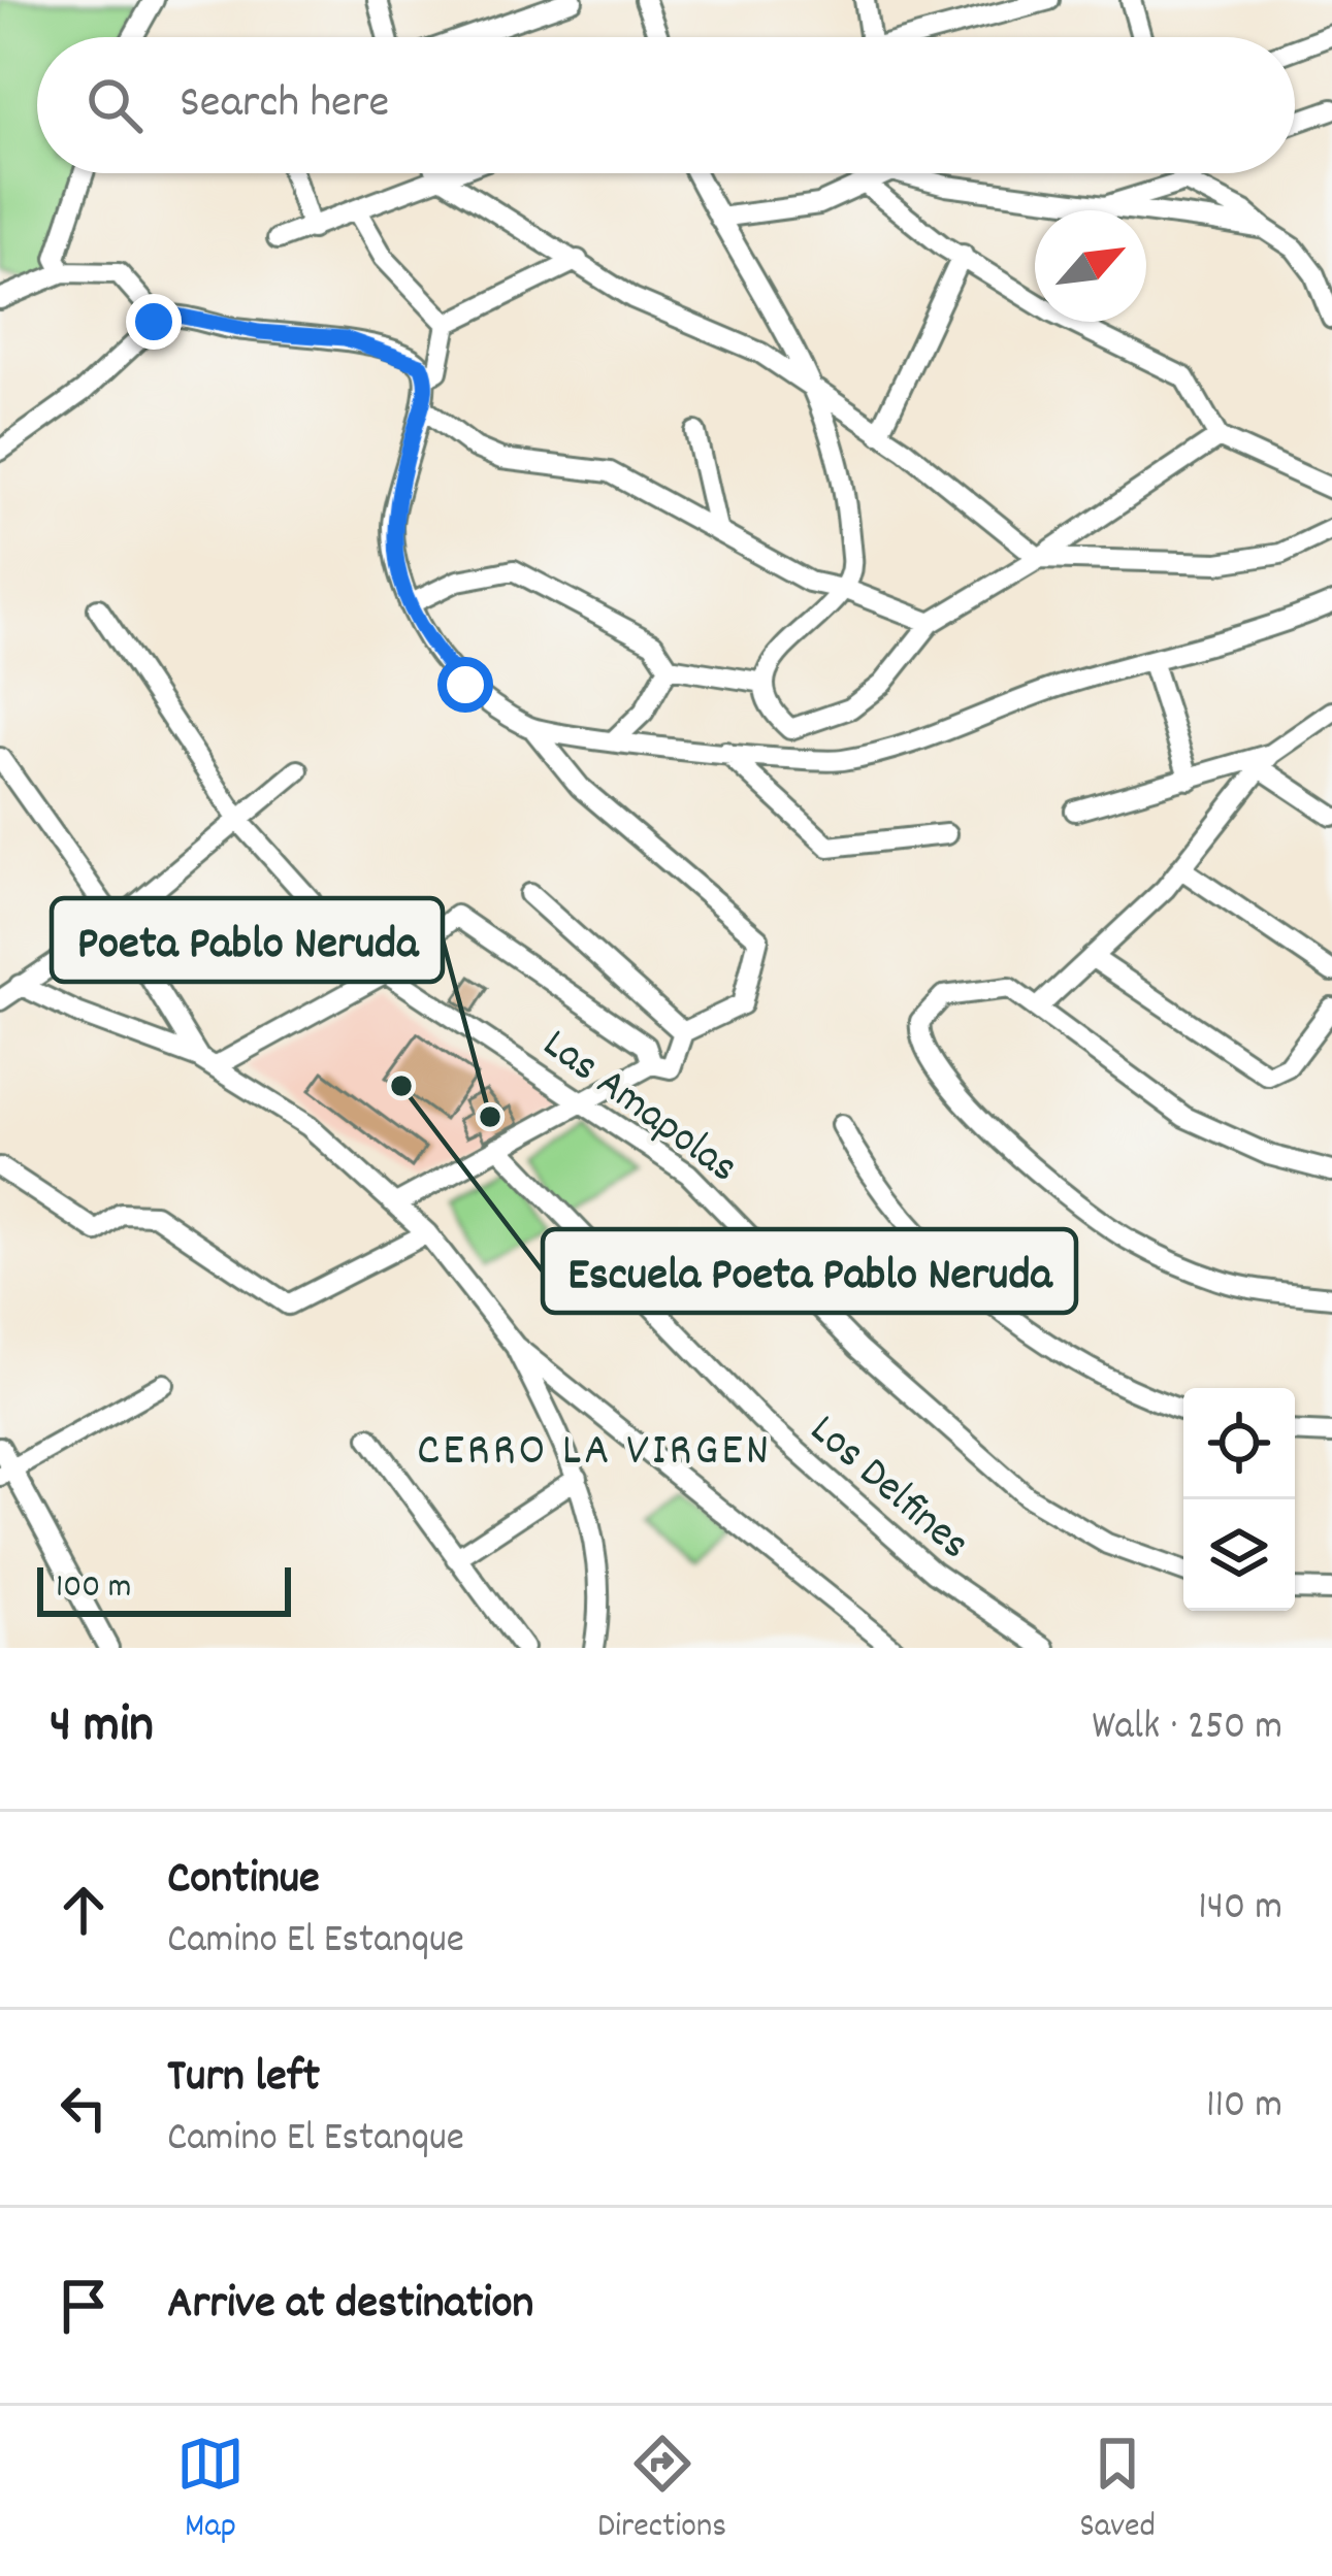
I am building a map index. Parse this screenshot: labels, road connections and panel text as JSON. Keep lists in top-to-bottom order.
{
  "streets": {
    "street": ["Las Amapolas", "Los Delfines"]
  },
  "districts": ["CERRO LA VIRGEN"],
  "places": ["Escuela Poeta Pablo Neruda", "Poeta Pablo Neruda"],
  "scale_bar": "100 m",
  "north": "top right",
  "page": {
    "search": "Search here",
    "scale": "100 m",
    "heading": ["4 min", "Walk · 250 m"],
    "list": [
      ["Continue", "Camino El Estanque", "140 m"],
      ["Turn left", "Camino El Estanque", "110 m"],
      "Arrive at destination"
    ],
    "nav": ["Map", "Directions", "Saved"]
  }
}
